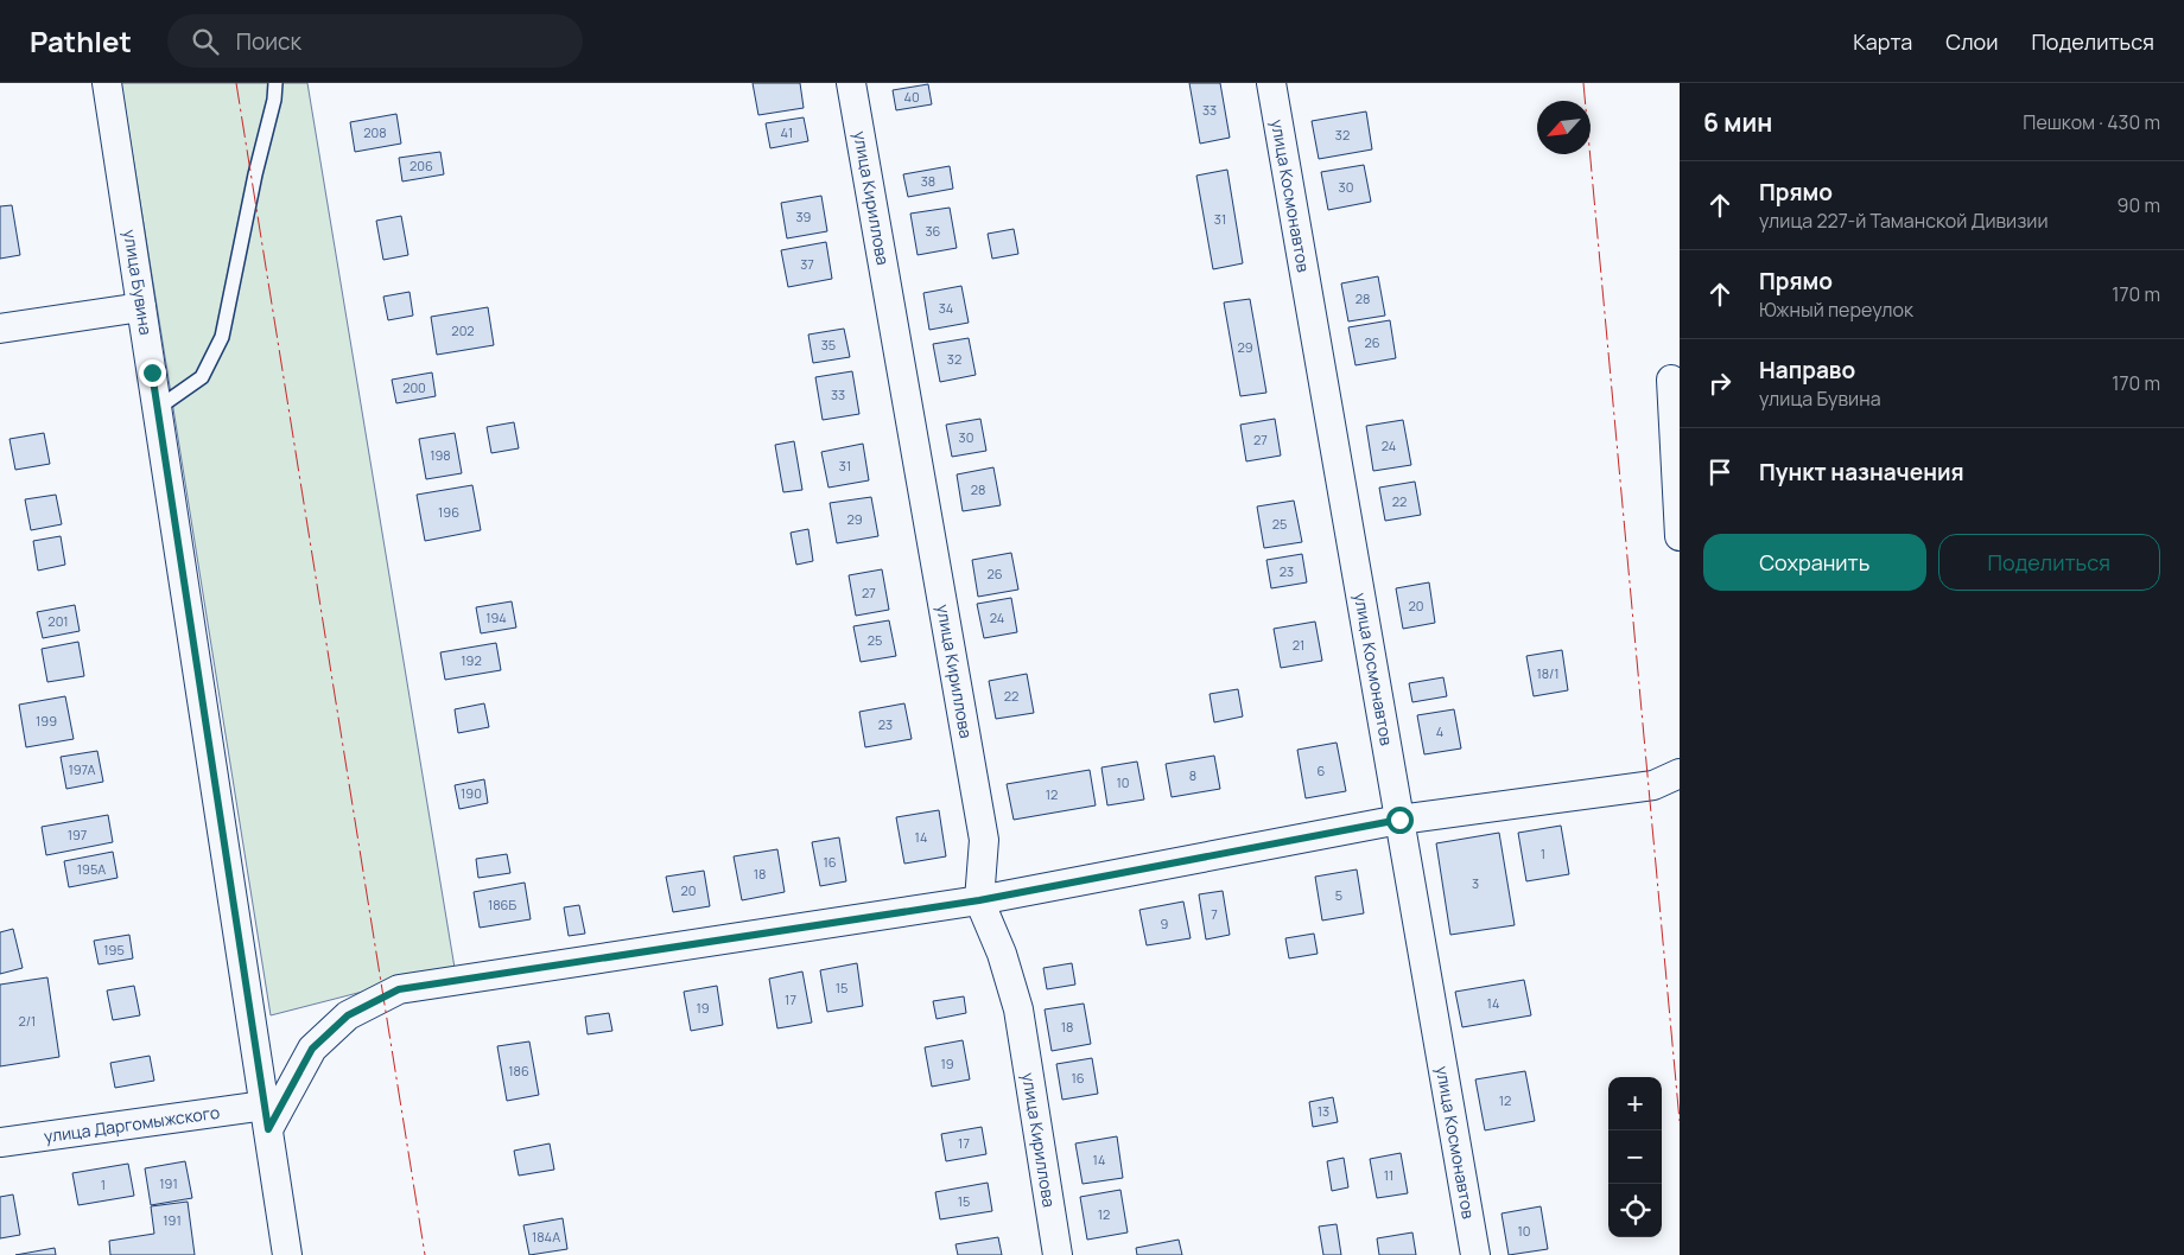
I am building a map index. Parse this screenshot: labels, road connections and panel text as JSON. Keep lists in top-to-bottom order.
{
  "streets": {
    "street": [
      "улица Космонавтов",
      "улица Кириллова",
      "улица Бувина",
      "улица Даргомыжского"
    ]
  },
  "crossings": [
    ["улица Бувина", "улица Даргомыжского"]
  ],
  "house_numbers": [
    "40",
    "33",
    "208",
    "41",
    "32",
    "206",
    "38",
    "30",
    "39",
    "31",
    "36",
    "37",
    "28",
    "34",
    "202",
    "26",
    "35",
    "29",
    "32",
    "200",
    "33",
    "30",
    "27",
    "24",
    "198",
    "31",
    "28",
    "22",
    "196",
    "29",
    "25",
    "23",
    "26",
    "27",
    "20",
    "194",
    "24",
    "201",
    "25",
    "21",
    "192",
    "18/1",
    "22",
    "199",
    "23",
    "4",
    "197А",
    "6",
    "8",
    "10",
    "190",
    "12",
    "197",
    "14",
    "1",
    "16",
    "195А",
    "18",
    "3",
    "20",
    "5",
    "186Б",
    "7",
    "9",
    "195",
    "15",
    "17",
    "14",
    "19",
    "2/1",
    "18",
    "19",
    "186",
    "16",
    "12",
    "13",
    "17",
    "14",
    "11",
    "191",
    "1",
    "15",
    "12",
    "191",
    "10",
    "184А"
  ],
  "north": "bottom left",
  "page": {
    "header": "Pathlet",
    "search": "Поиск",
    "nav": ["Карта", "Слои", "Поделиться"],
    "heading": ["6 мин", "Пешком · 430 m"],
    "list": [
      ["Прямо", "улица 227-й Таманской Дивизии", "90 m"],
      ["Прямо", "Южный переулок", "170 m"],
      ["Направо", "улица Бувина", "170 m"],
      "Пункт назначения"
    ],
    "buttons": ["Сохранить", "Поделиться"],
    "map_buttons": ["+", "−"]
  }
}
